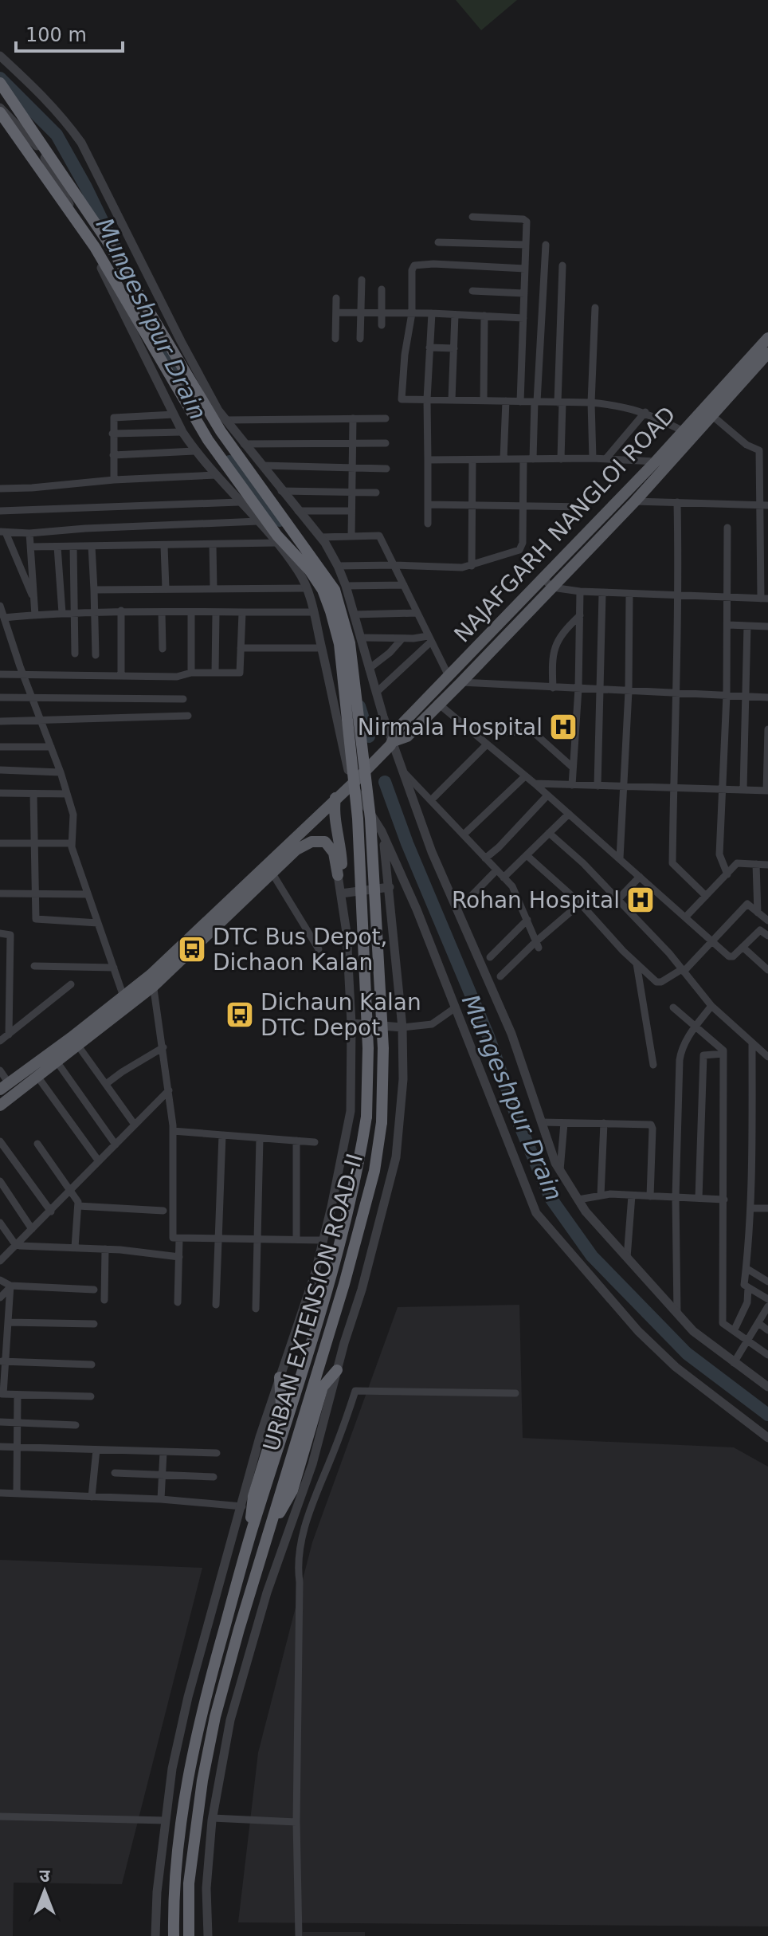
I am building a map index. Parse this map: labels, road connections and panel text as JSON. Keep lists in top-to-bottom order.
{
  "streets": {
    "highway": ["URBAN EXTENSION ROAD-II"],
    "main road": ["NAJAFGARH NANGLOI ROAD"]
  },
  "water": ["Mungeshpur Drain"],
  "places": {
    "hospital": ["Nirmala Hospital", "Rohan Hospital"],
    "bus stop": ["DTC Bus Depot, Dichaon Kalan", "Dichaun Kalan DTC Depot"]
  },
  "scale_bar": "100 m",
  "north": "top"
}
